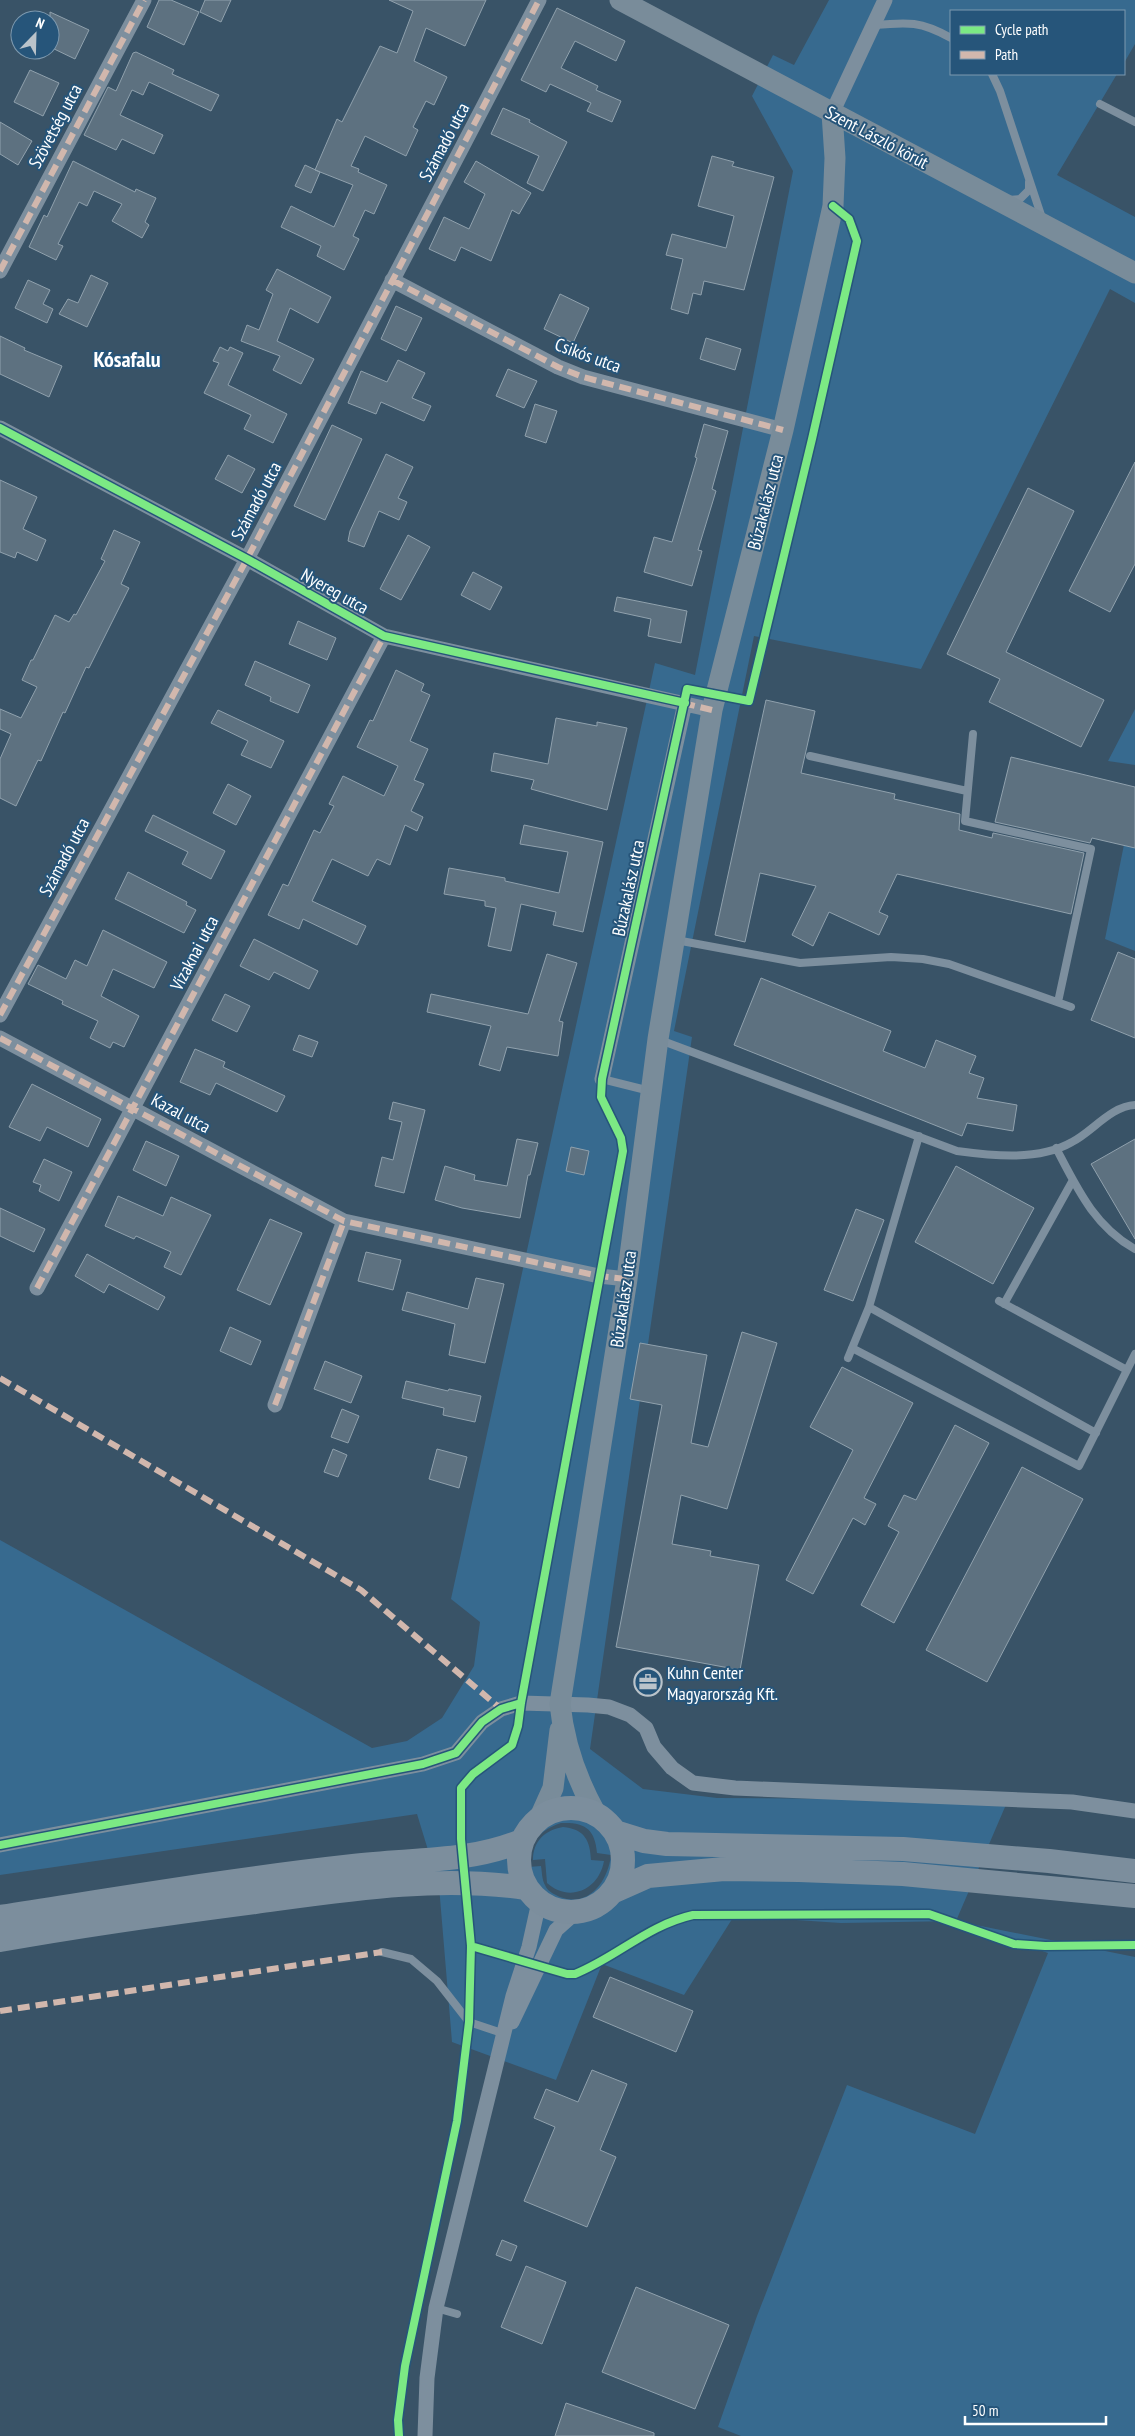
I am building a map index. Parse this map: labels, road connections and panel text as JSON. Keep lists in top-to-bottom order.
{
  "streets": {
    "street": [
      "Szövetség utca",
      "Szent László körút",
      "Számadó utca",
      "Csikós utca",
      "Búzakalász utca",
      "Nyereg utca",
      "Vízaknai utca",
      "Kazal utca"
    ]
  },
  "crossings": [
    ["Szent László körút", "Búzakalász utca"],
    ["Számadó utca", "Csikós utca"],
    ["Számadó utca", "Nyereg utca"],
    ["Csikós utca", "Búzakalász utca"],
    ["Búzakalász utca", "Nyereg utca"],
    ["Búzakalász utca", "Kazal utca"],
    ["Nyereg utca", "Vízaknai utca"],
    ["Vízaknai utca", "Kazal utca"]
  ],
  "districts": ["Kósafalu"],
  "places": {
    "office": ["Kuhn Center Magyarország Kft."]
  },
  "legend": ["Cycle path", "Path"],
  "scale_bar": "50 m",
  "north": "top right"
}
